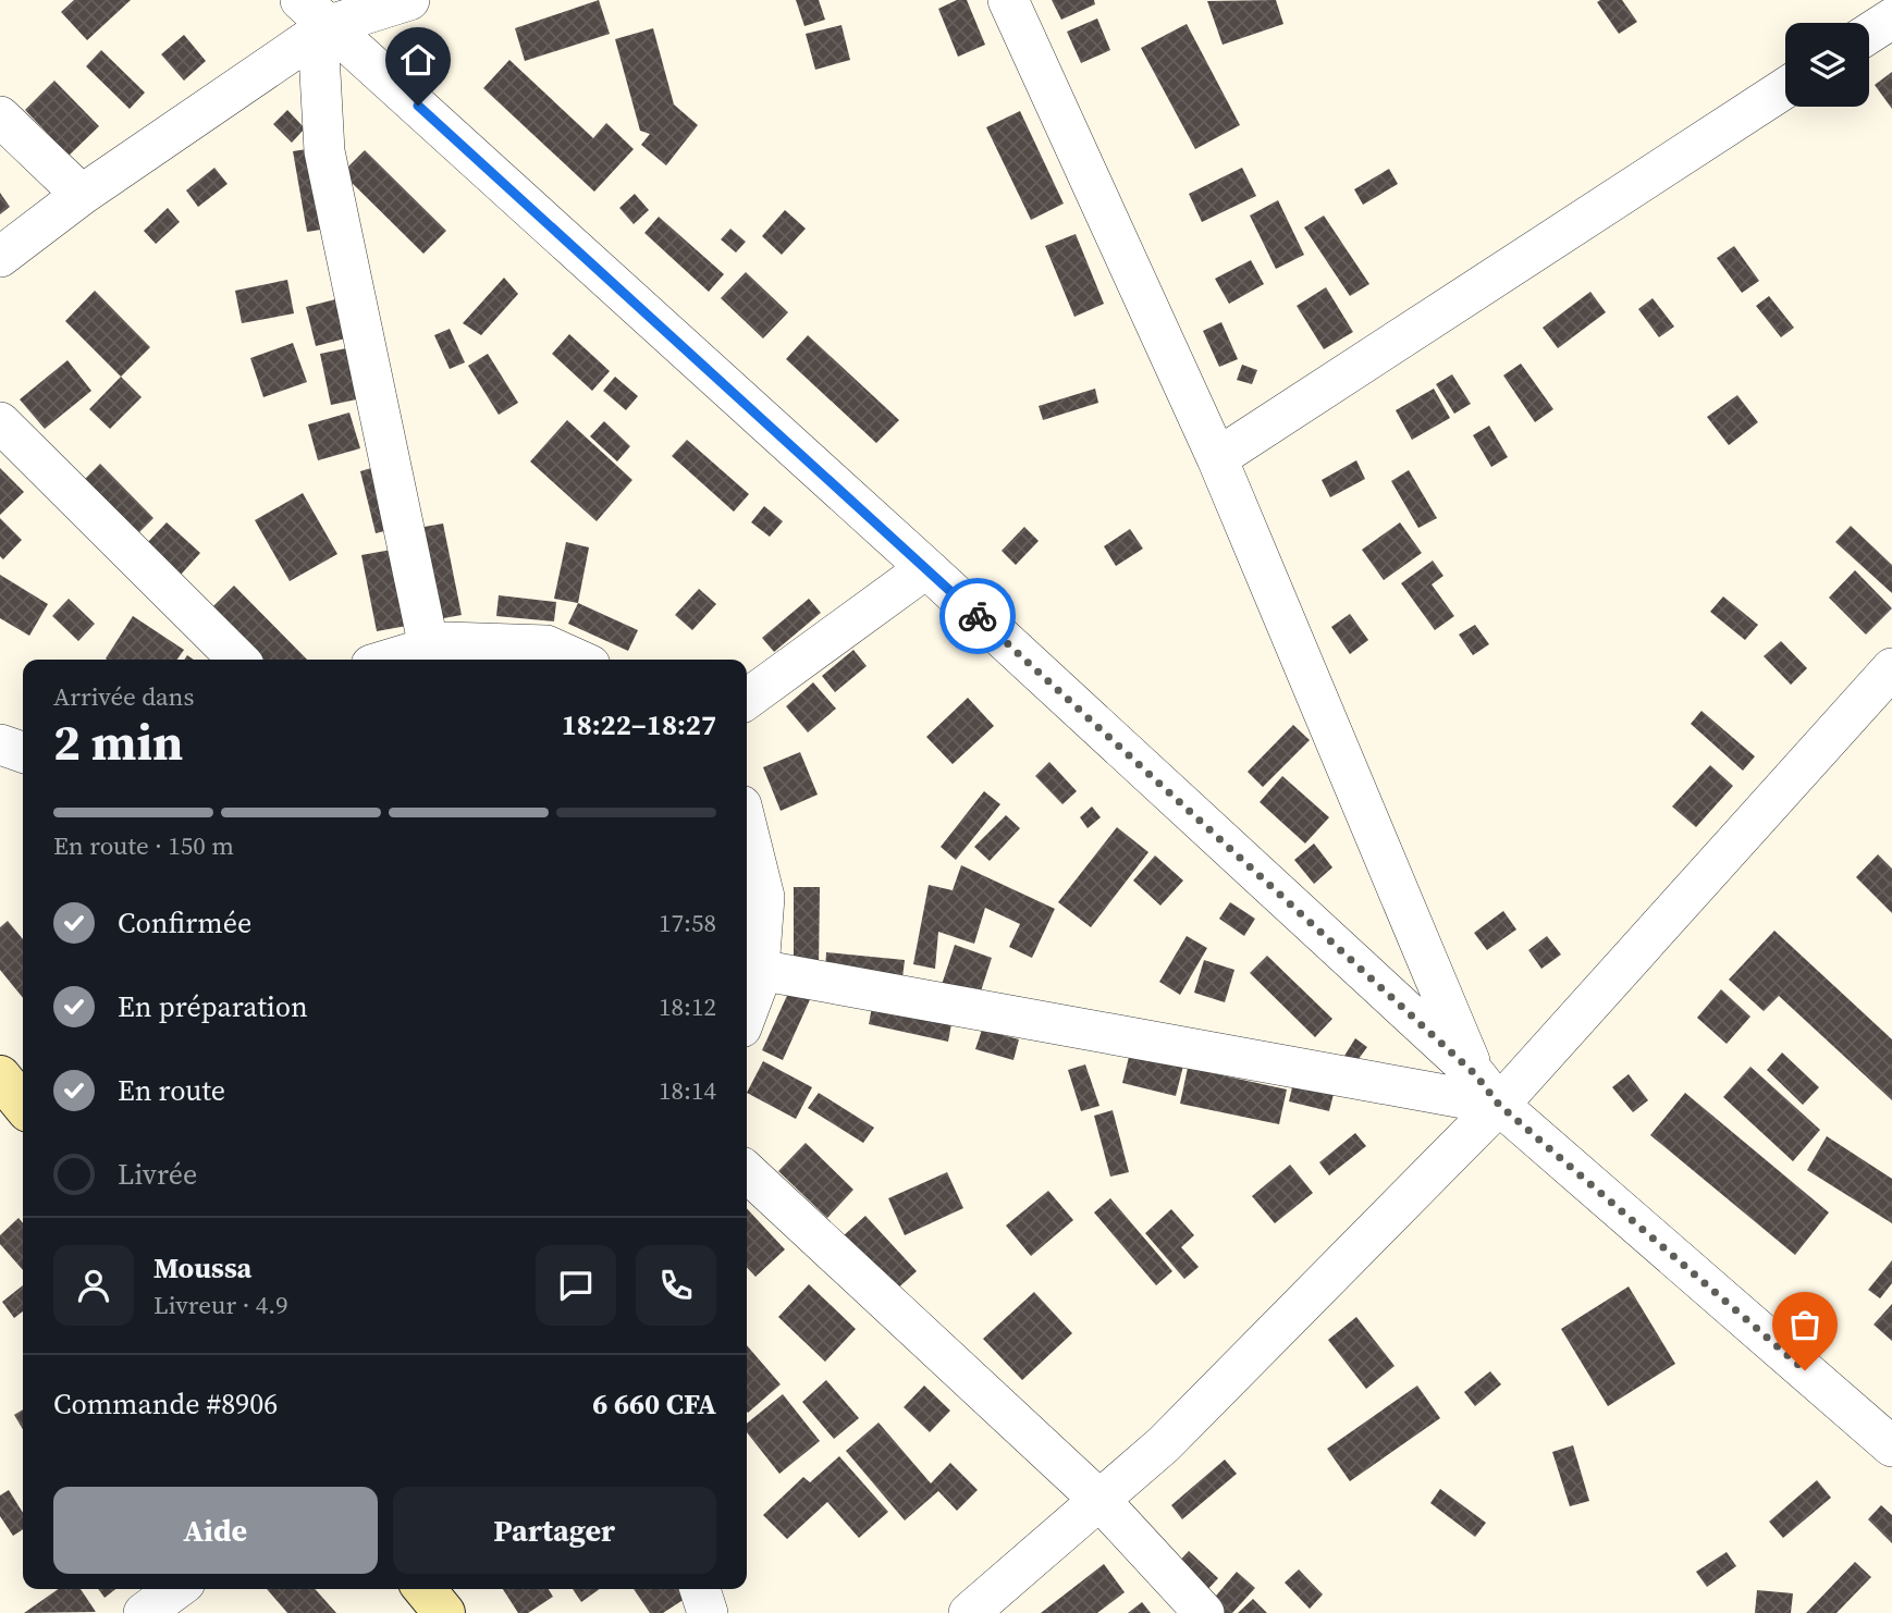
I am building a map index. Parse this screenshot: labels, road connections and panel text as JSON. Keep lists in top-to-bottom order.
{
  "page": {
    "heading": ["2 min", "Arrivée dans", "18:22–18:27"],
    "panel": [
      "Moussa",
      "Livreur · 4.9",
      "Commande #8906",
      "6 660 CFA"
    ],
    "bar": "En route · 150 m",
    "list": [
      ["Confirmée", "17:58"],
      ["En préparation", "18:12"],
      ["En route", "18:14"],
      "Livrée"
    ],
    "buttons": ["Aide", "Partager"]
  }
}
